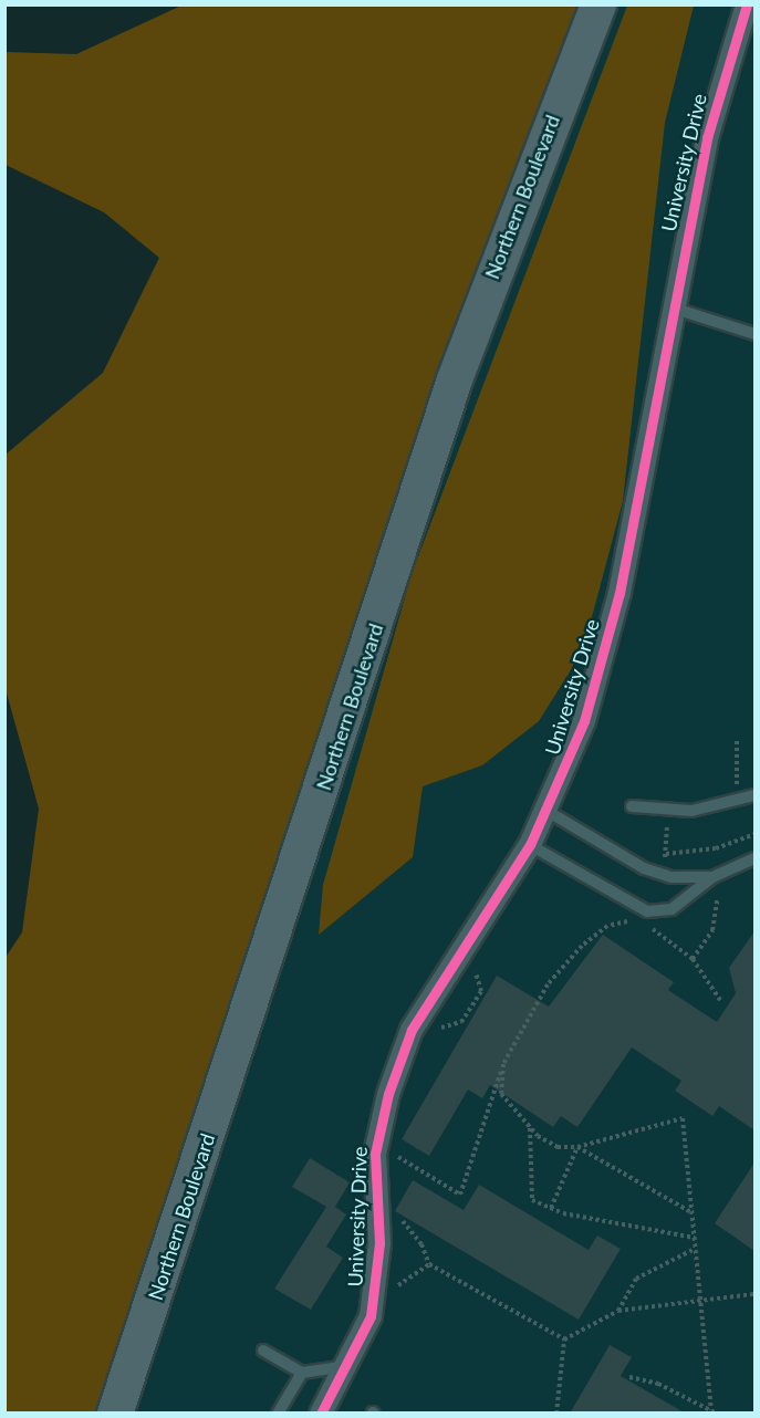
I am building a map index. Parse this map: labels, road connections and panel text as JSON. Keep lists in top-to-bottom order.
{
  "streets": {
    "main road": ["Northern Boulevard"],
    "street": ["University Drive"]
  }
}
